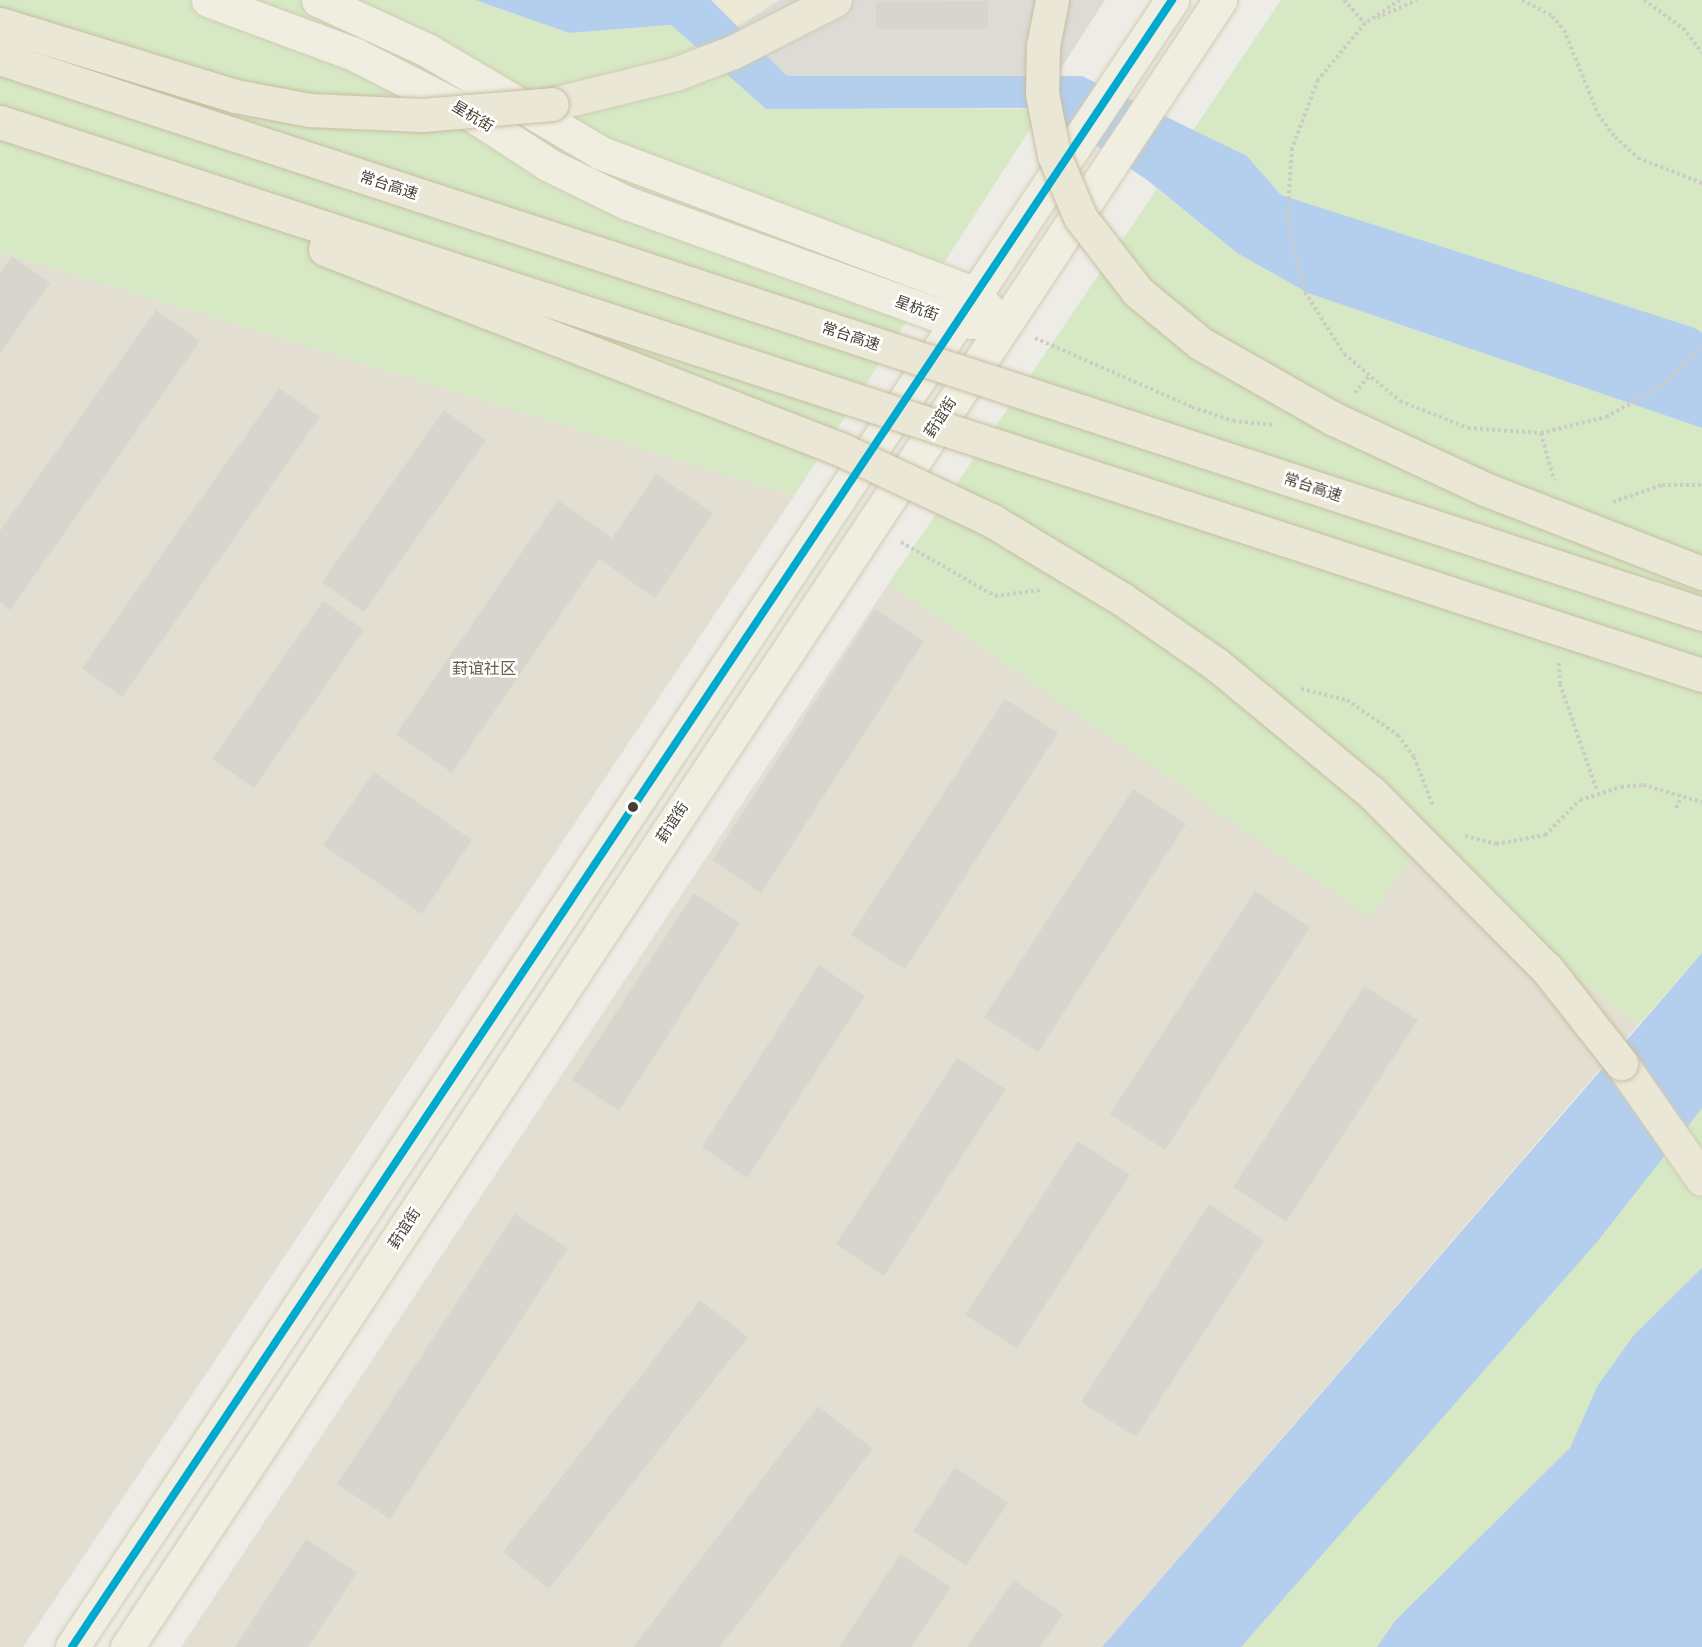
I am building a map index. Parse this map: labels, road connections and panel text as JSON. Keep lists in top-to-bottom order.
{
  "streets": {
    "highway": ["常台高速"],
    "main road": ["星杭街", "葑谊街"]
  },
  "crossings": [
    ["星杭街", "葑谊街"]
  ],
  "districts": ["葑谊社区"]
}
